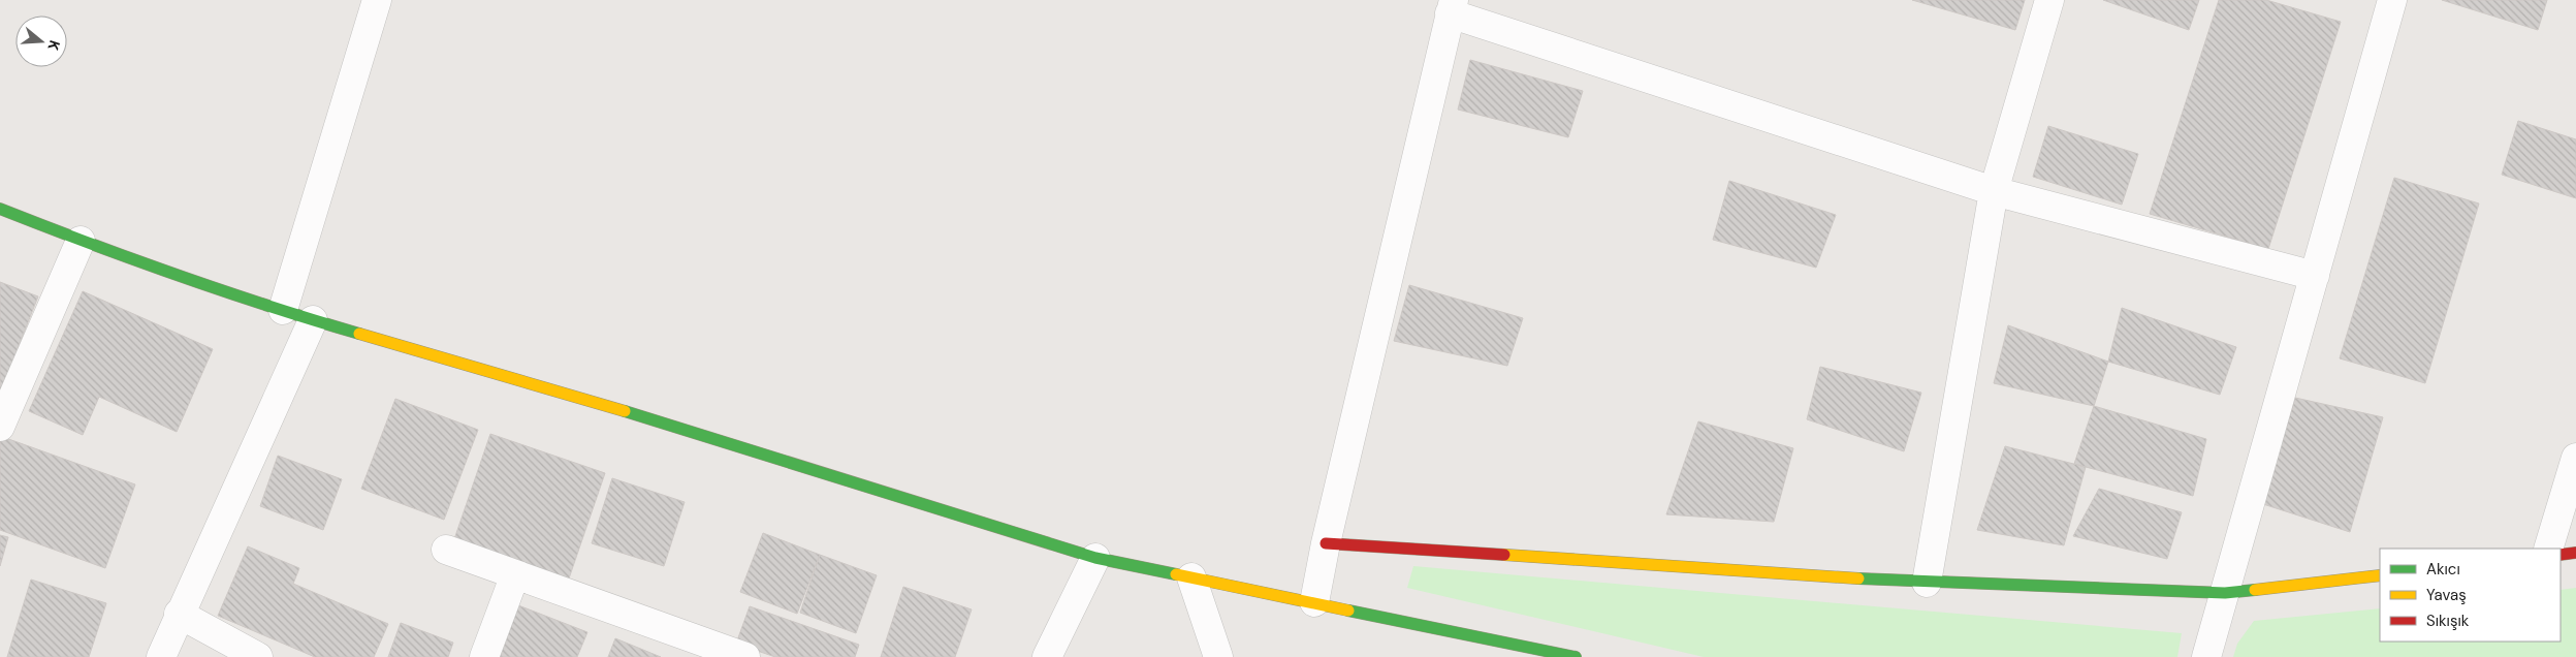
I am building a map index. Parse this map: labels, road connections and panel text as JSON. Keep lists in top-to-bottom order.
{
  "legend": ["Akıcı", "Yavaş", "Sıkışık"],
  "north": "right"
}
